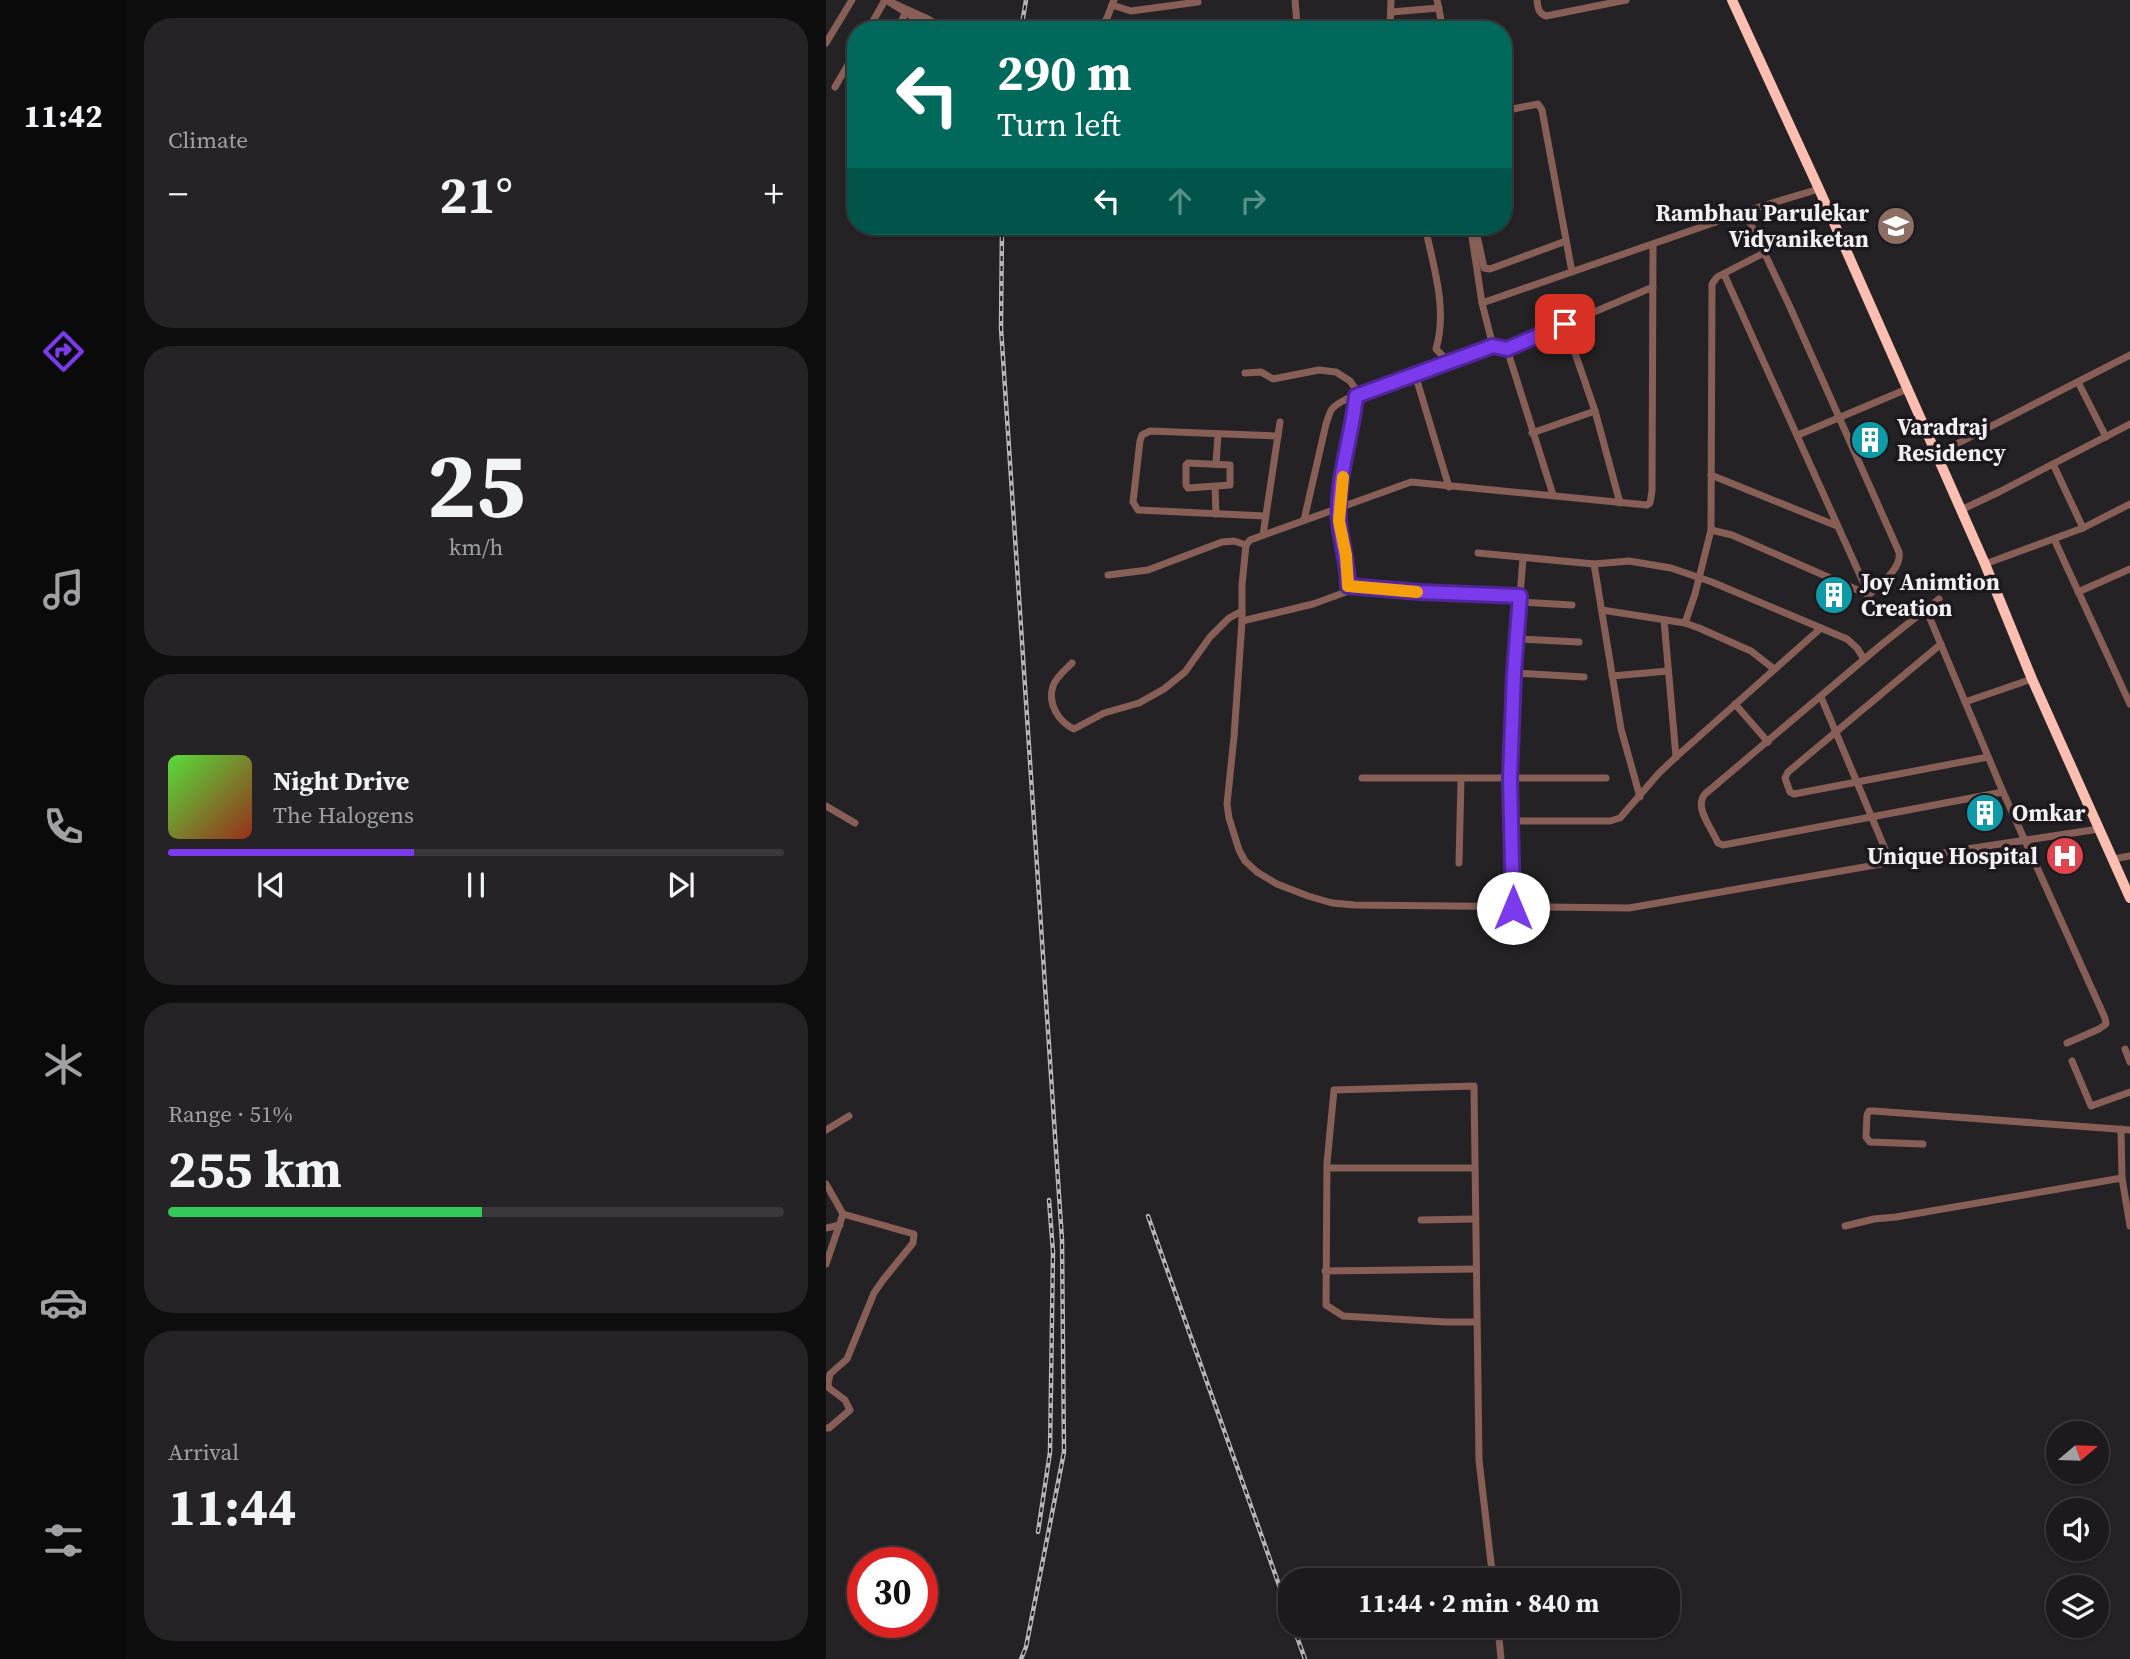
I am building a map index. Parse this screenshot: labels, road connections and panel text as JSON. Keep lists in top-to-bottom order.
{
  "places": {
    "school or university": ["Rambhau Parulekar Vidyaniketan"],
    "building": ["Varadraj Residency", "Joy Animtion Creation", "Omkar"],
    "hospital": ["Unique Hospital"]
  },
  "north": "right",
  "page": {
    "tabs": "11:42",
    "tile": [
      "Climate",
      ["25", "km/h"],
      ["Range · 51%", "255 km"],
      ["Arrival", "11:44"]
    ],
    "turn": ["290 m", "Turn left"],
    "heat": ["−", "21°", "+"],
    "song": ["Night Drive", "The Halogens"],
    "limit": "30",
    "trip": "11:44 · 2 min · 840 m"
  }
}
